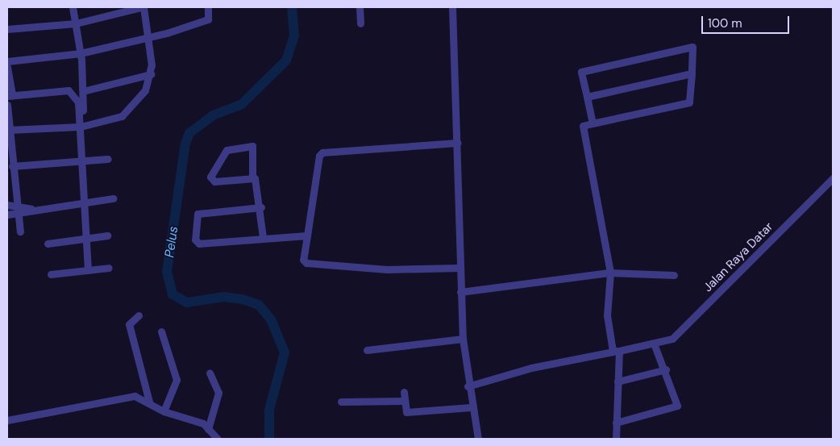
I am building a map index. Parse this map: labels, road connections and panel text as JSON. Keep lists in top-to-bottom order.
{
  "streets": {
    "street": ["Jalan Raya Datar"]
  },
  "water": ["Pelus"],
  "scale_bar": "100 m"
}
